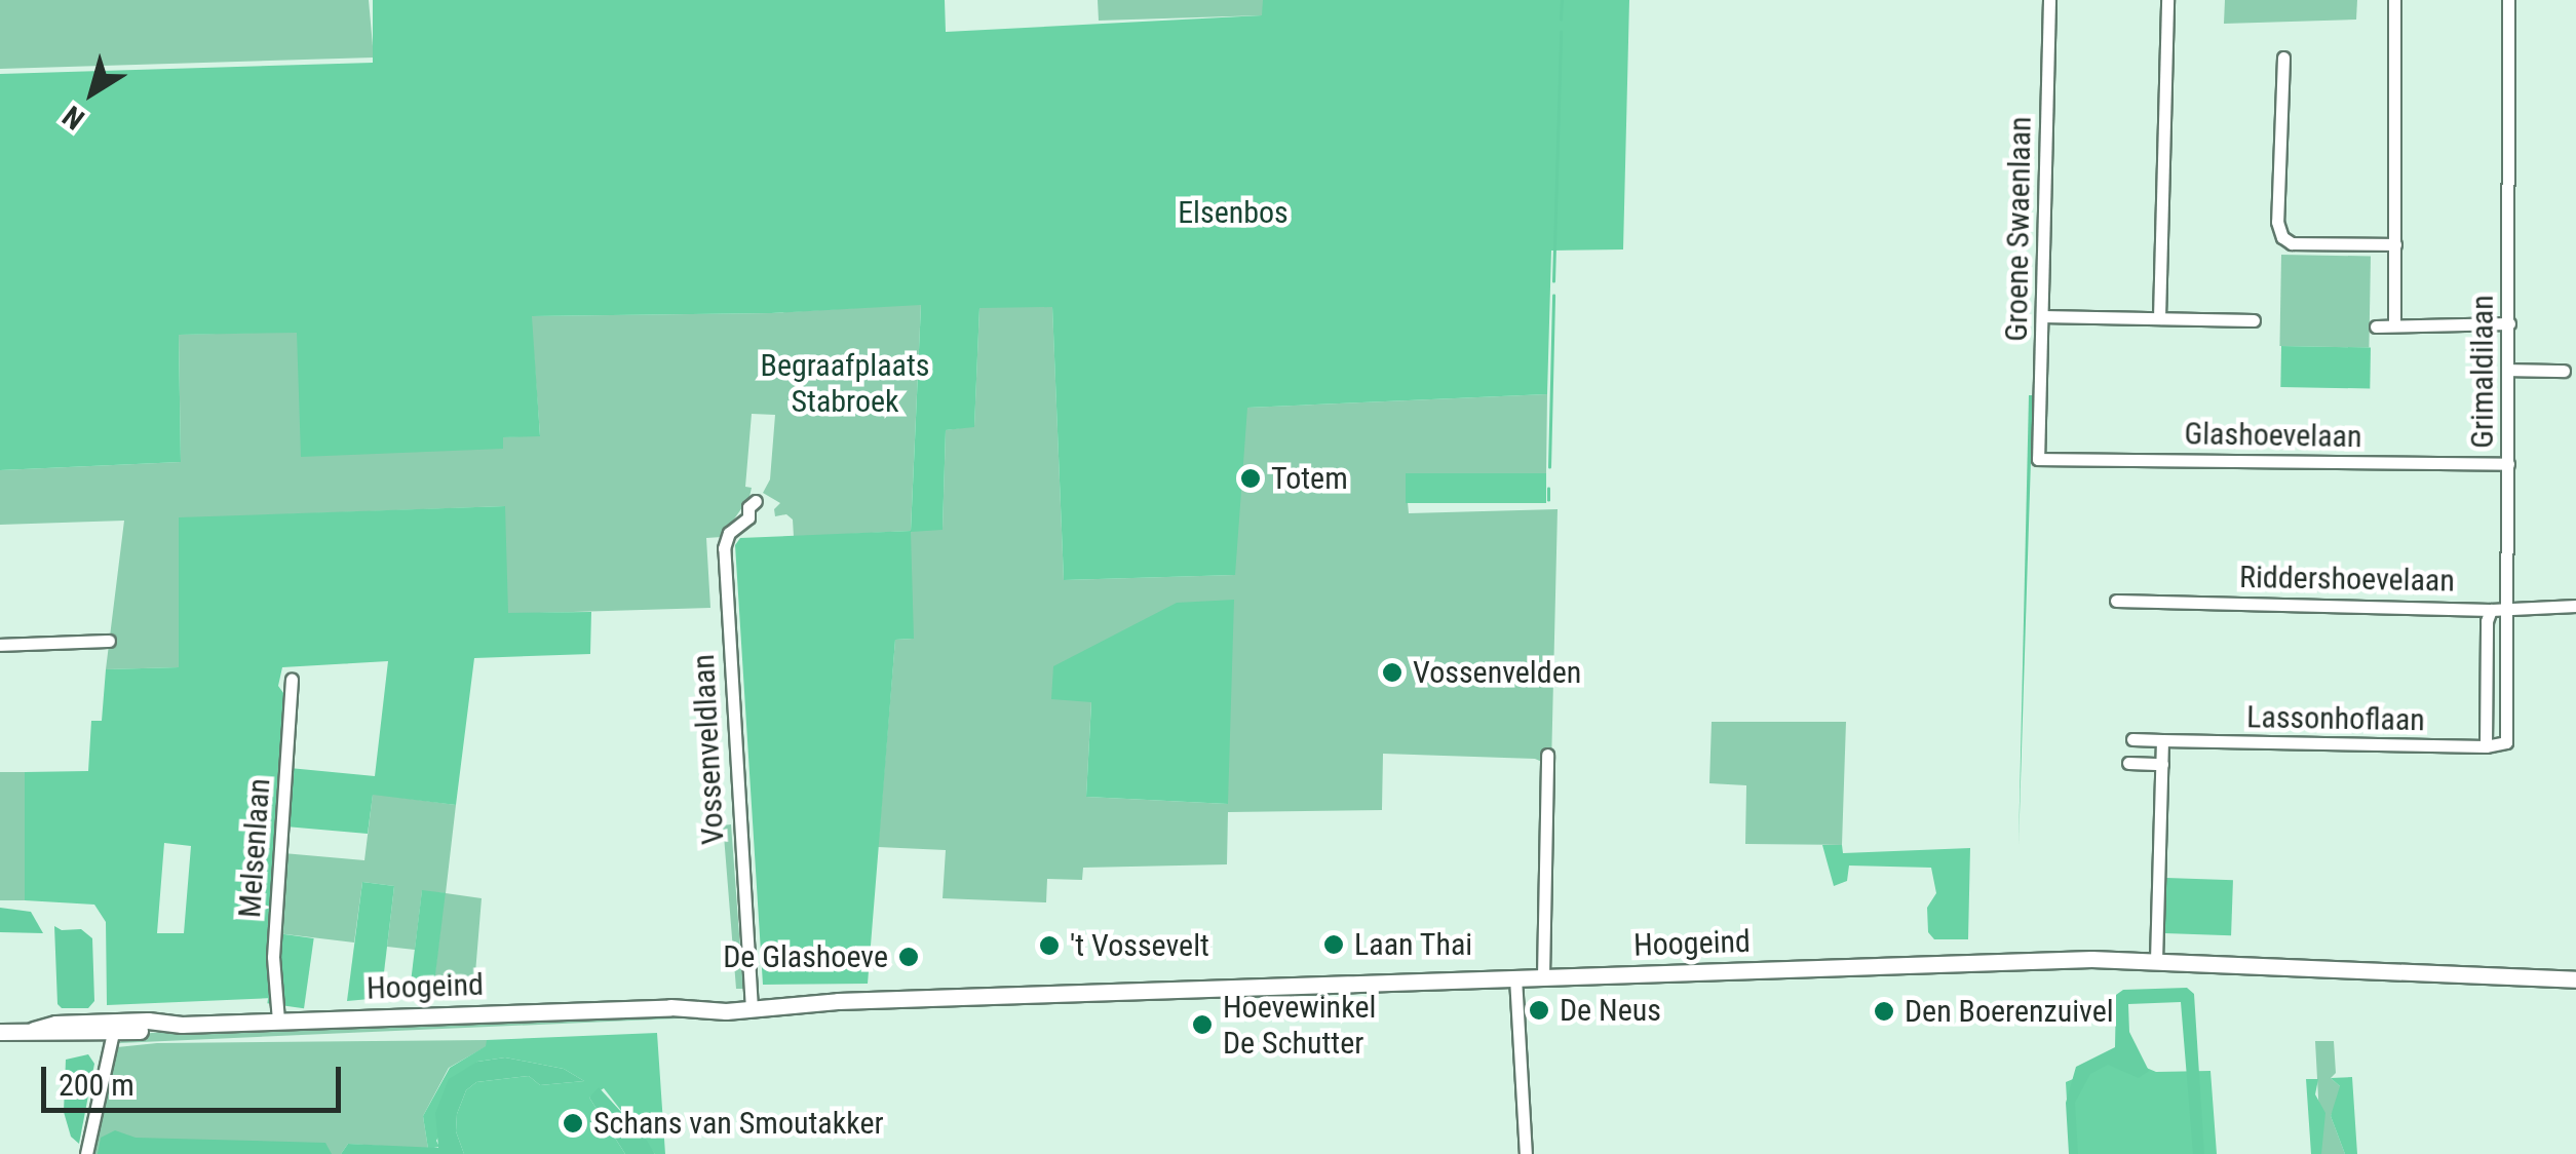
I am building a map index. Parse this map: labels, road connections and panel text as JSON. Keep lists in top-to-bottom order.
{
  "streets": {
    "main road": ["Hoogeind"],
    "street": [
      "Groene Swaenlaan",
      "Grimaldilaan",
      "Glashoevelaan",
      "Riddershoevelaan",
      "Lassonhoflaan",
      "Vossenveldlaan",
      "Melsenlaan"
    ]
  },
  "crossings": [
    ["Groene Swaenlaan", "Glashoevelaan"],
    ["Grimaldilaan", "Glashoevelaan"],
    ["Grimaldilaan", "Riddershoevelaan"],
    ["Grimaldilaan", "Lassonhoflaan"],
    ["Vossenveldlaan", "Hoogeind"],
    ["Melsenlaan", "Hoogeind"]
  ],
  "parks": ["Elsenbos", "Begraafplaats Stabroek"],
  "places": [
    "Totem",
    "Vossenvelden",
    "Laan Thai",
    "'t Vossevelt",
    "De Glashoeve",
    "De Neus",
    "Den Boerenzuivel",
    "Hoevewinkel De Schutter",
    "Schans van Smoutakker"
  ],
  "scale_bar": "200 m",
  "north": "bottom left"
}
